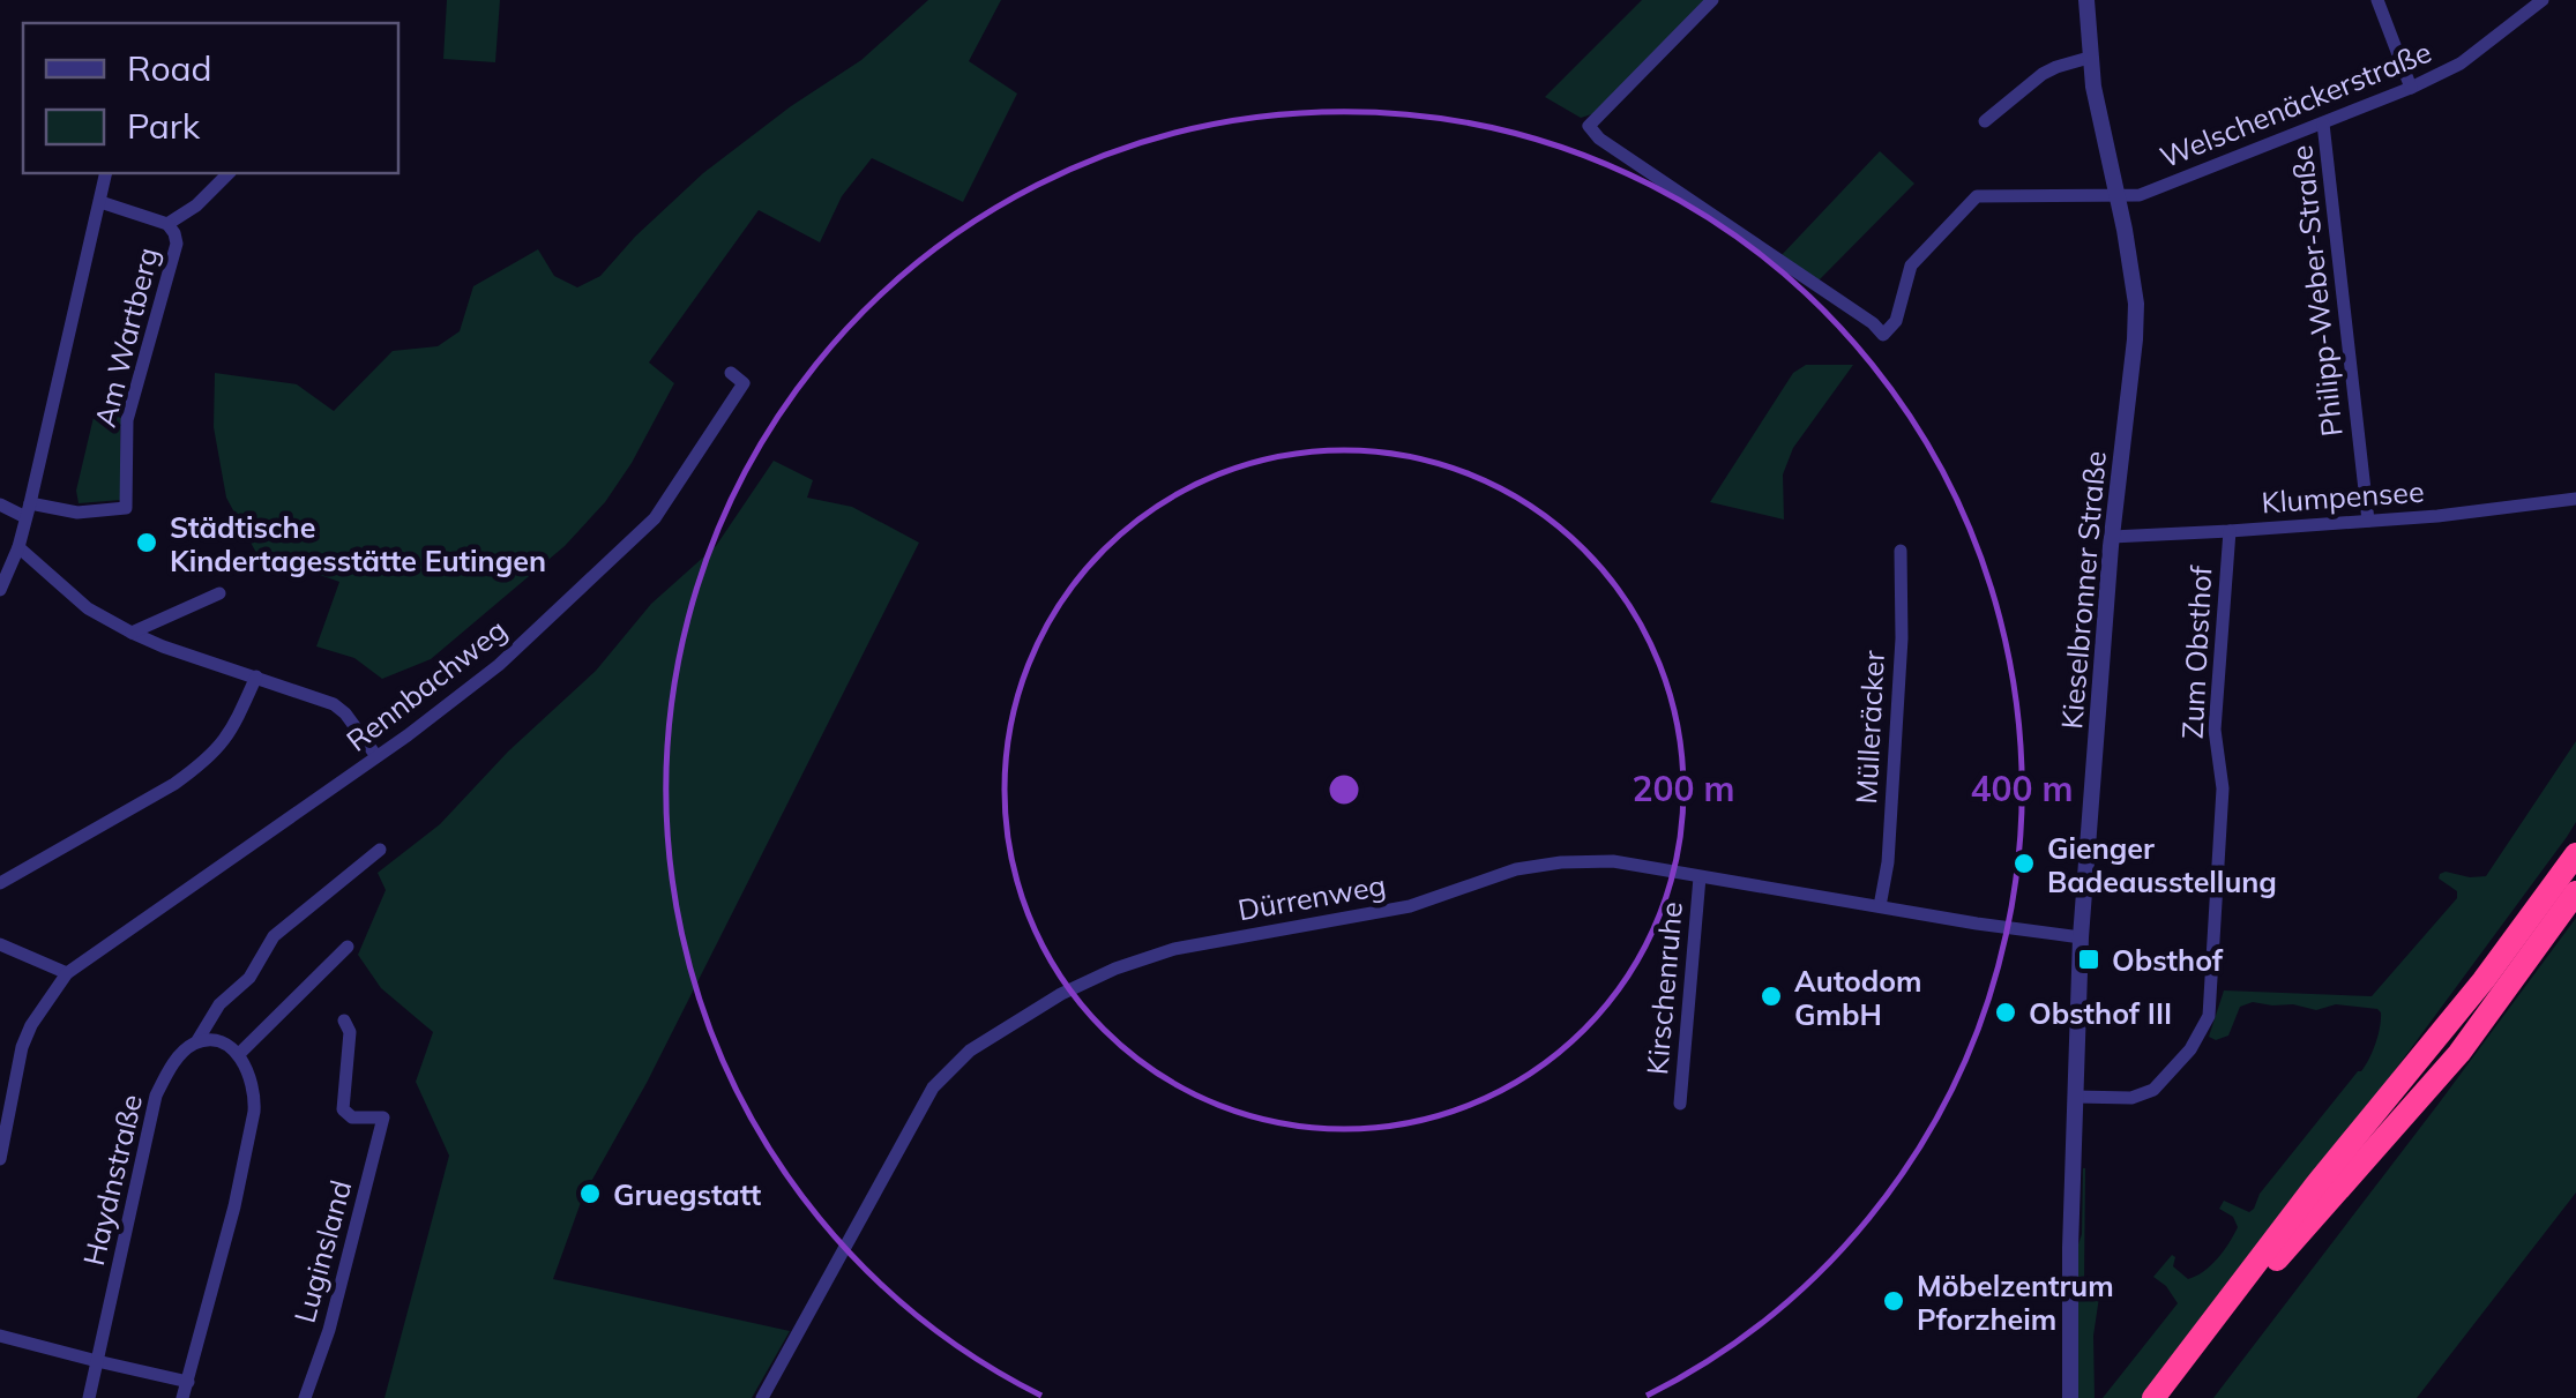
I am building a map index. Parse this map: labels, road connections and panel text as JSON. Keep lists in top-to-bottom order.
{
  "streets": {
    "street": [
      "Welschenäckerstraße",
      "Philipp-Weber-Straße",
      "Am Wartberg",
      "Klumpensee",
      "Kieselbronner Straße",
      "Zum Obsthof",
      "Rennbachweg",
      "Mülleräcker",
      "Dürrenweg",
      "Kirschenruhe",
      "Haydnstraße",
      "Luginsland"
    ]
  },
  "crossings": [
    ["Welschenäckerstraße", "Philipp-Weber-Straße"],
    ["Welschenäckerstraße", "Kieselbronner Straße"],
    ["Philipp-Weber-Straße", "Klumpensee"],
    ["Klumpensee", "Kieselbronner Straße"],
    ["Klumpensee", "Zum Obsthof"],
    ["Kieselbronner Straße", "Zum Obsthof"],
    ["Kieselbronner Straße", "Dürrenweg"],
    ["Mülleräcker", "Dürrenweg"],
    ["Dürrenweg", "Kirschenruhe"]
  ],
  "places": {
    "other": [
      "Städtische Kindertagesstätte Eutingen",
      "Gienger Badeausstellung",
      "Autodom GmbH",
      "Obsthof III",
      "Gruegstatt",
      "Möbelzentrum Pforzheim"
    ],
    "transit": ["Obsthof"]
  },
  "legend": ["Road", "Park"],
  "rings": ["200 m", "400 m"]
}
